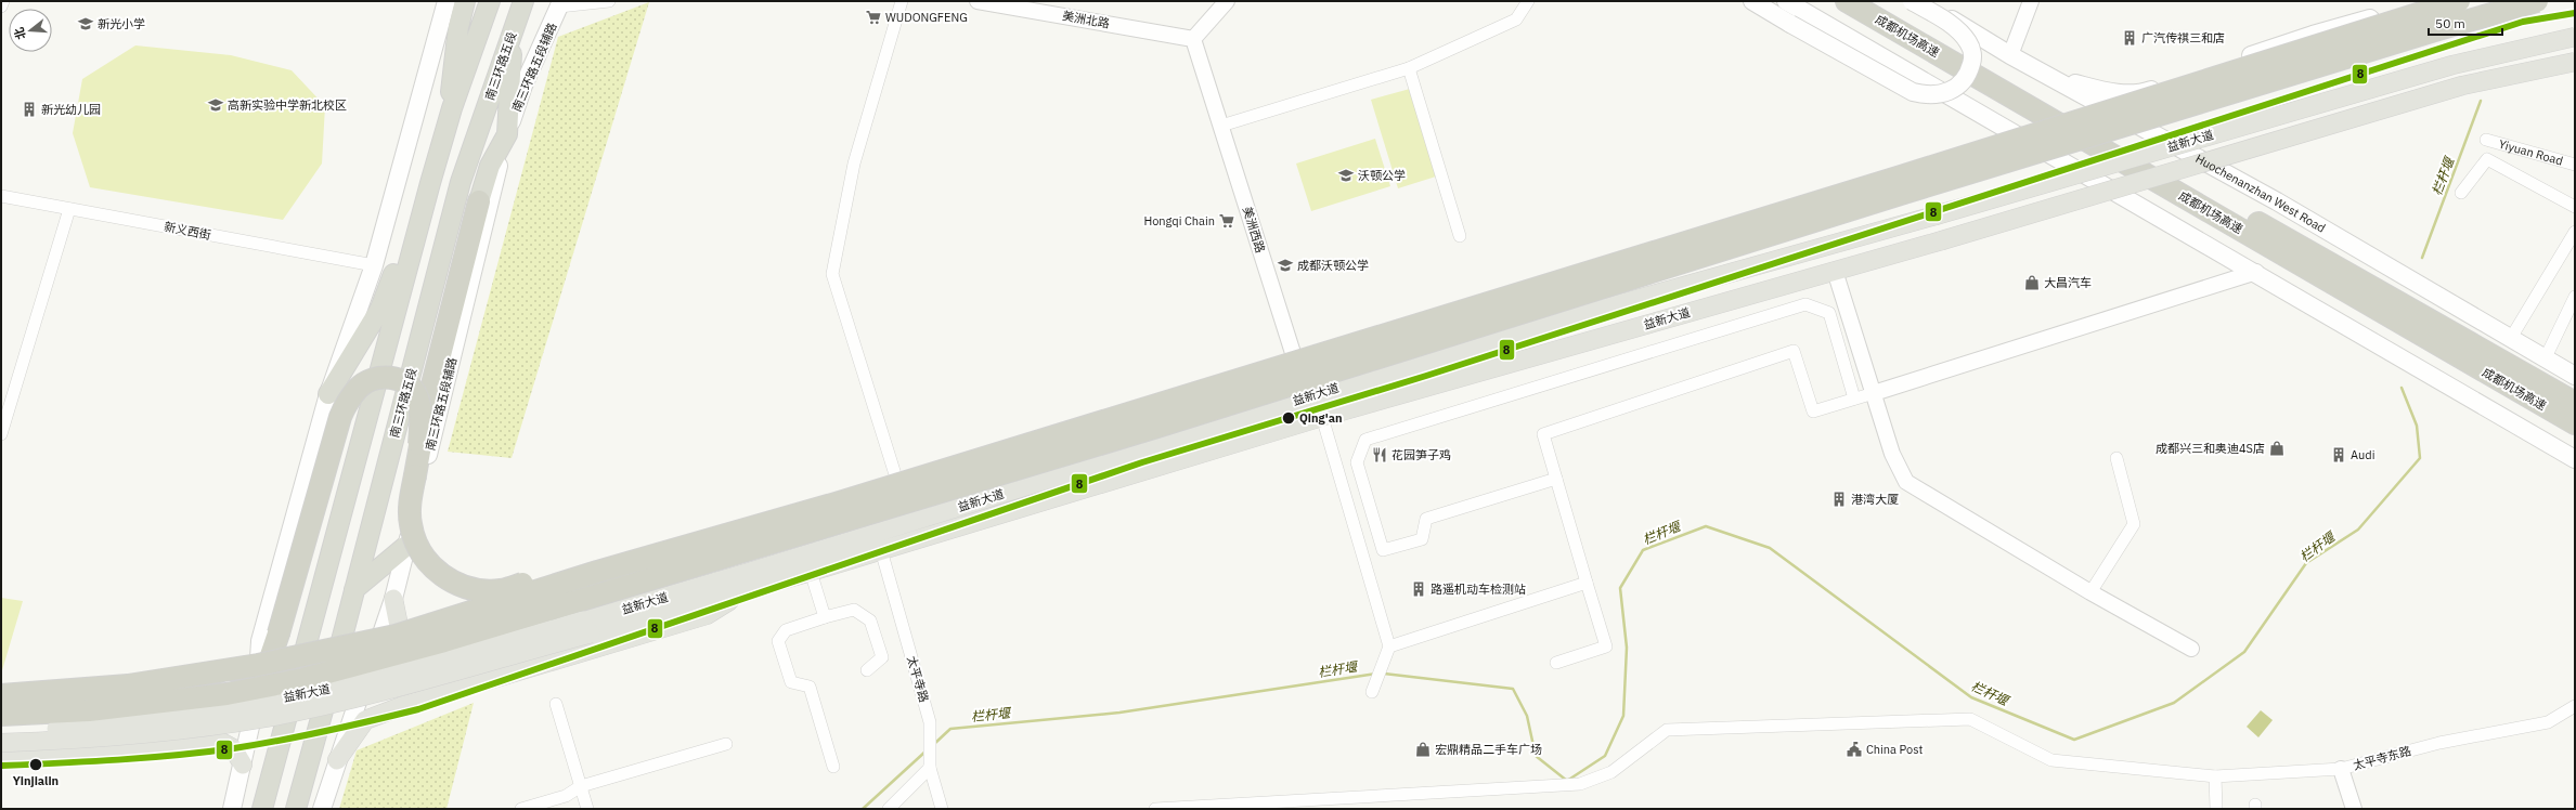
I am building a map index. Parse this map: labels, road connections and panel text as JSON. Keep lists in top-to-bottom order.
{
  "streets": {
    "highway": ["成都机场高速", "南三环路五段"],
    "main road": ["南三环路五段辅路", "益新大道", "Huochenanzhan West Road"],
    "street": [
      "美洲北路",
      "Yiyuan Road",
      "美洲西路",
      "新义西街",
      "太平寺路",
      "太平寺东路"
    ]
  },
  "crossings": [
    ["美洲北路", "美洲西路"],
    ["益新大道", "美洲西路"],
    ["益新大道", "太平寺路"]
  ],
  "water": ["栏杆堰"],
  "places": {
    "supermarket": ["WUDONGFENG", "Hongqi Chain"],
    "school or university": [
      "新光小学",
      "高新实验中学新北校区",
      "沃顿公学",
      "成都沃顿公学"
    ],
    "building": [
      "广汽传祺三和店",
      "新光幼儿园",
      "Audi",
      "港湾大厦",
      "路遥机动车检测站"
    ],
    "shop": ["大昌汽车", "成都兴三和奥迪4S店", "宏鼎精品二手车广场"],
    "other": ["Qing'an", "Yinjialin"],
    "restaurant": ["花园笋子鸡"],
    "public building": ["China Post"]
  },
  "lines": ["transit line 8"],
  "scale_bar": "50 m",
  "north": "left"
}
